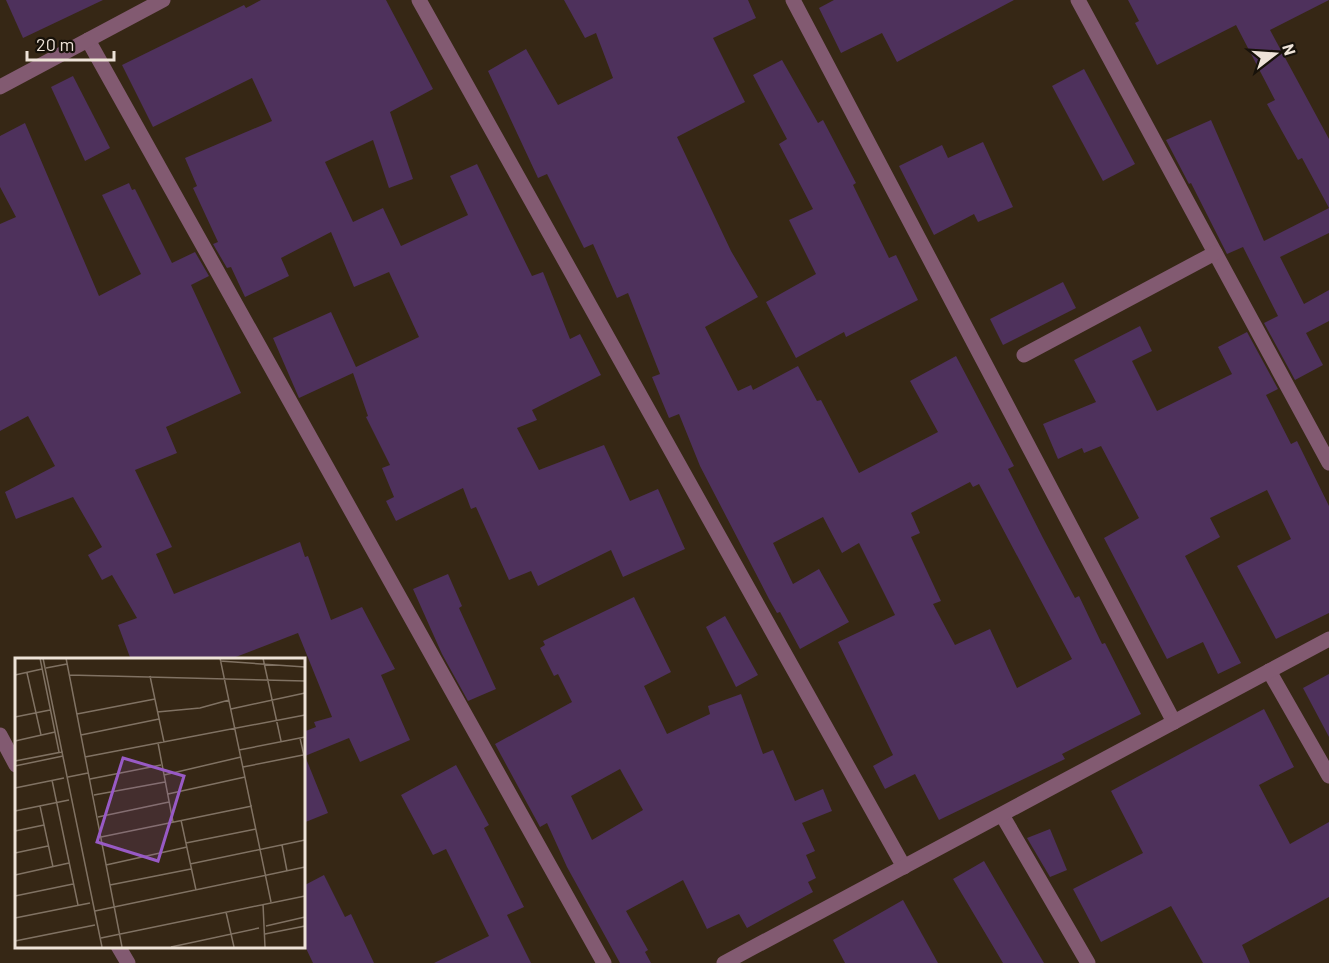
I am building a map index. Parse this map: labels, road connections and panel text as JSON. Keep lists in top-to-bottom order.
{
  "scale_bar": "20 m",
  "north": "right"
}
